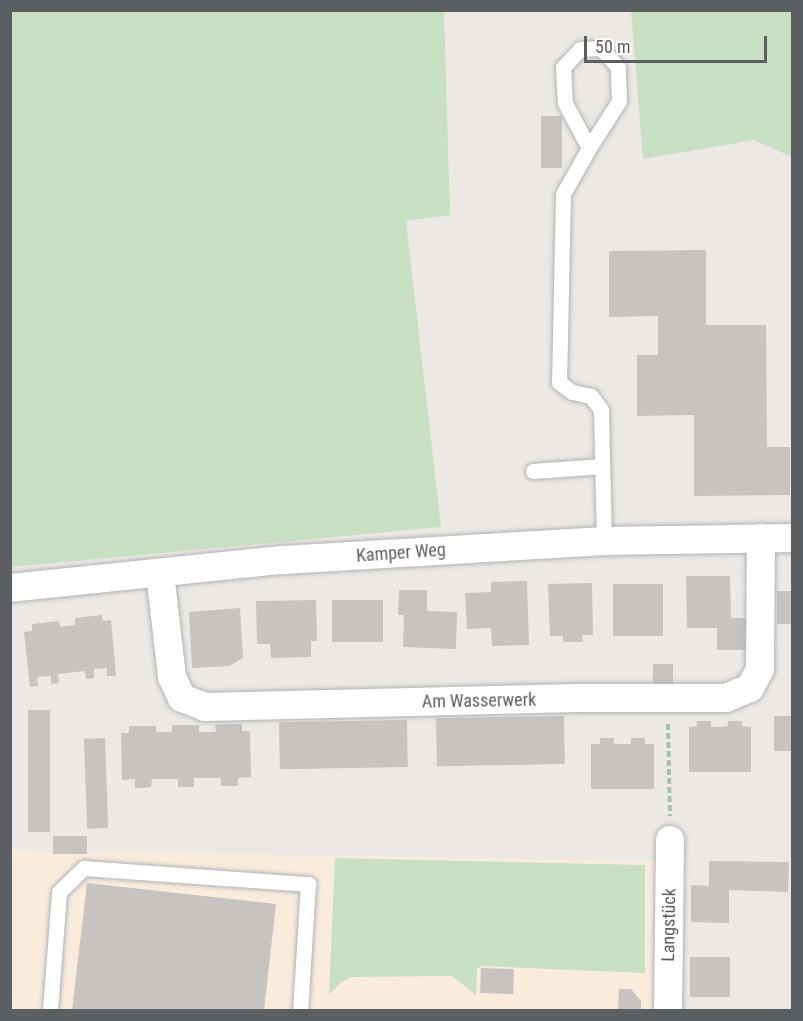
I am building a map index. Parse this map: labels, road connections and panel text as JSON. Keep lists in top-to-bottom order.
{
  "streets": {
    "street": ["Kamper Weg", "Am Wasserwerk", "Langstück"]
  },
  "crossings": [
    ["Kamper Weg", "Am Wasserwerk"]
  ],
  "scale_bar": "50 m"
}
